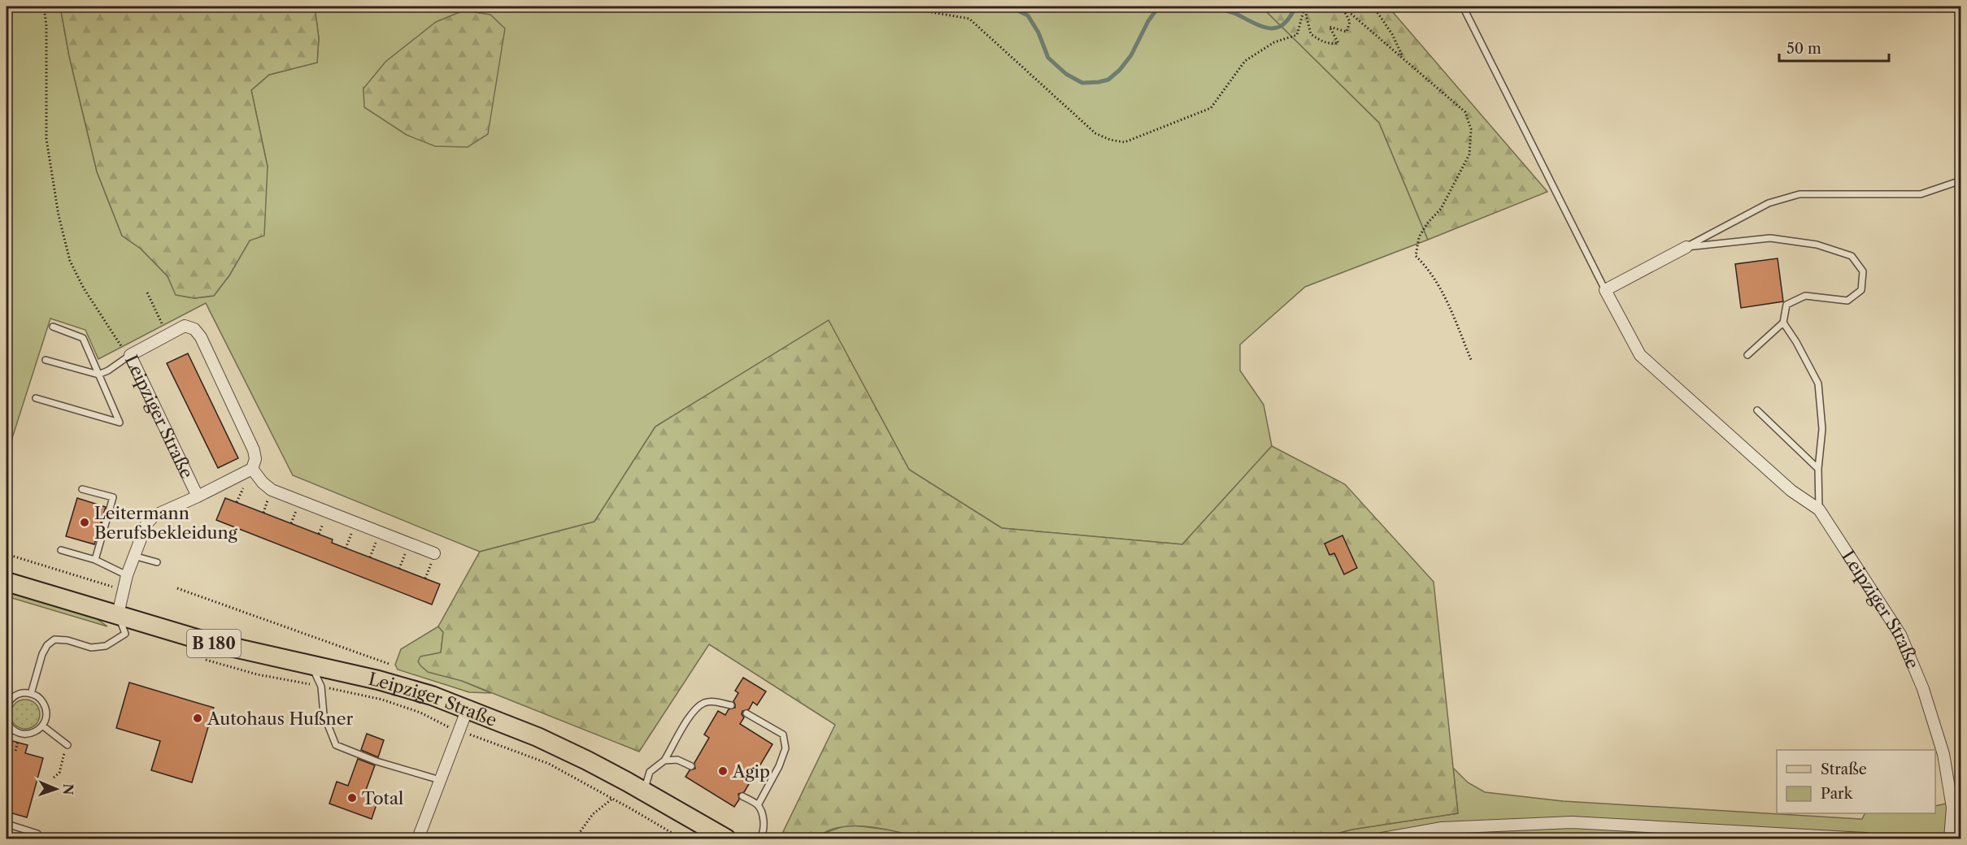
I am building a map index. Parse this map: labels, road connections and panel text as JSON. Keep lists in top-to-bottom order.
{
  "streets": {
    "main road": ["Leipziger Straße", "B 180"]
  },
  "places": [
    "Leitermann Berufsbekleidung",
    "Autohaus Hußner",
    "Agip",
    "Total"
  ],
  "legend": ["Straße", "Park"],
  "scale_bar": "50 m",
  "north": "right"
}
